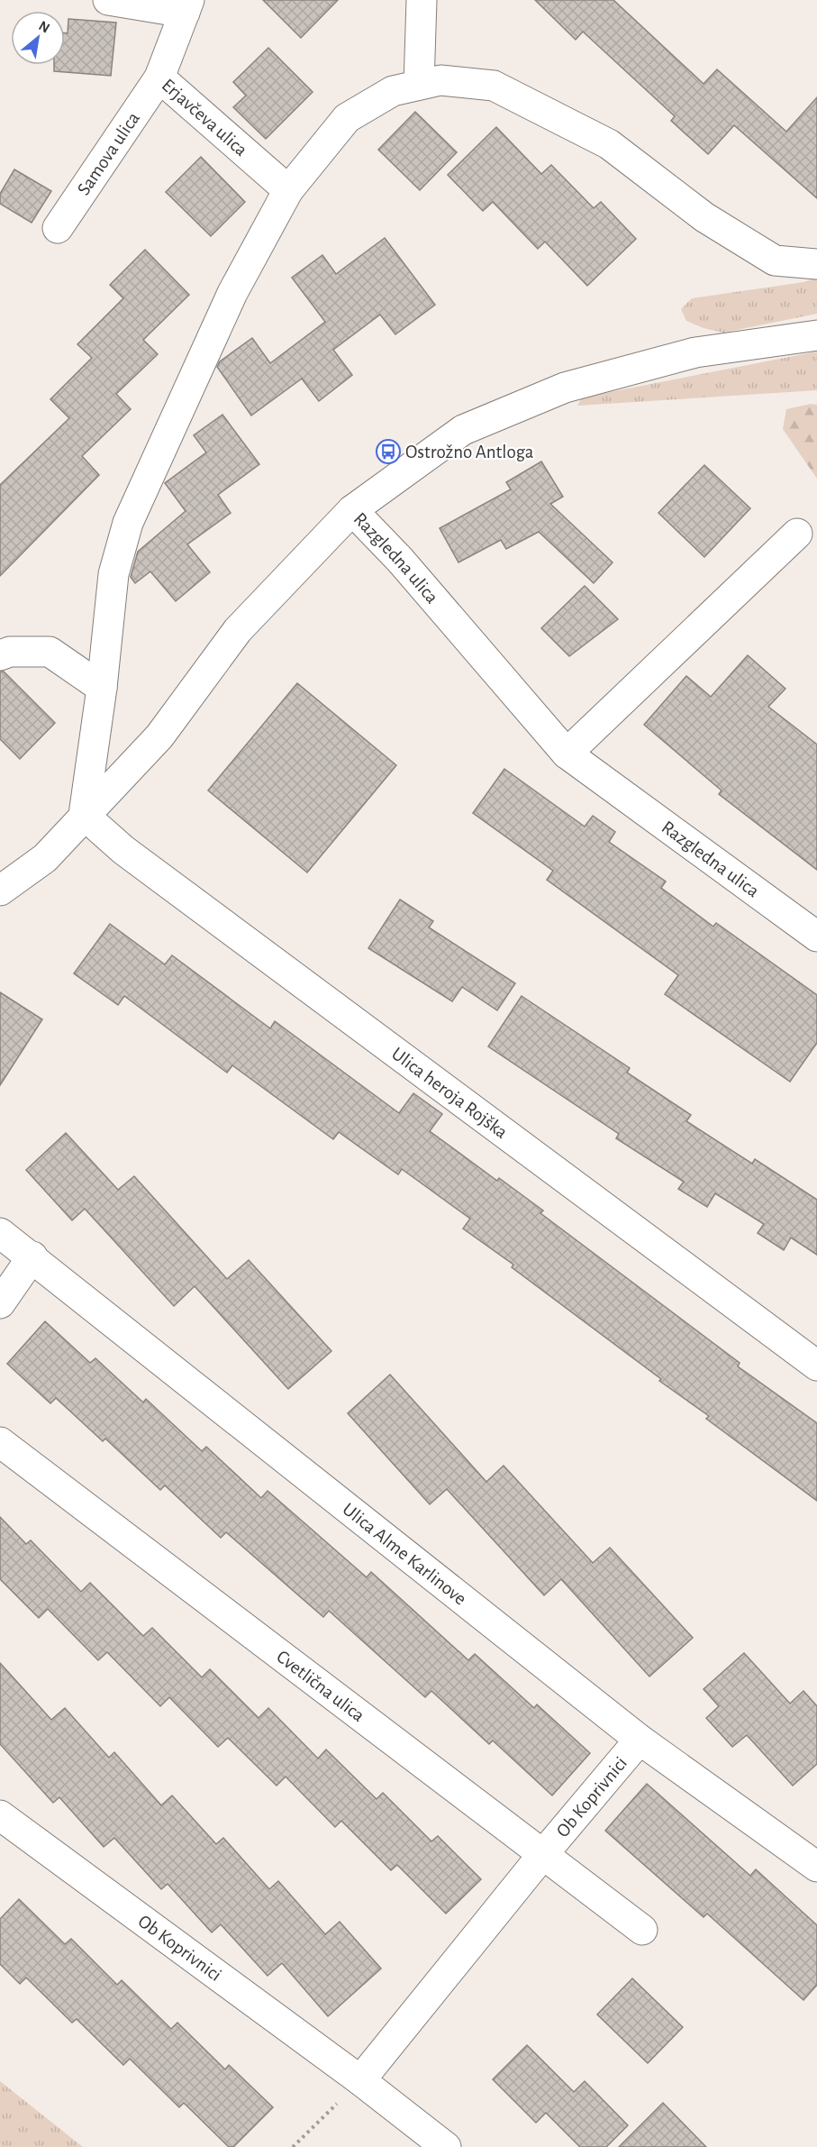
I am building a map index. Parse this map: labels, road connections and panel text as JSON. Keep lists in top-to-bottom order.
{
  "streets": {
    "street": [
      "Erjavčeva ulica",
      "Samova ulica",
      "Razgledna ulica",
      "Ulica heroja Rojška",
      "Ulica Alme Karlinove",
      "Cvetlična ulica",
      "Ob Koprivnici"
    ]
  },
  "crossings": [
    ["Erjavčeva ulica", "Samova ulica"],
    ["Ulica Alme Karlinove", "Ob Koprivnici"],
    ["Cvetlična ulica", "Ob Koprivnici"]
  ],
  "places": {
    "bus stop": ["Ostrožno Antloga"]
  },
  "north": "top right"
}
